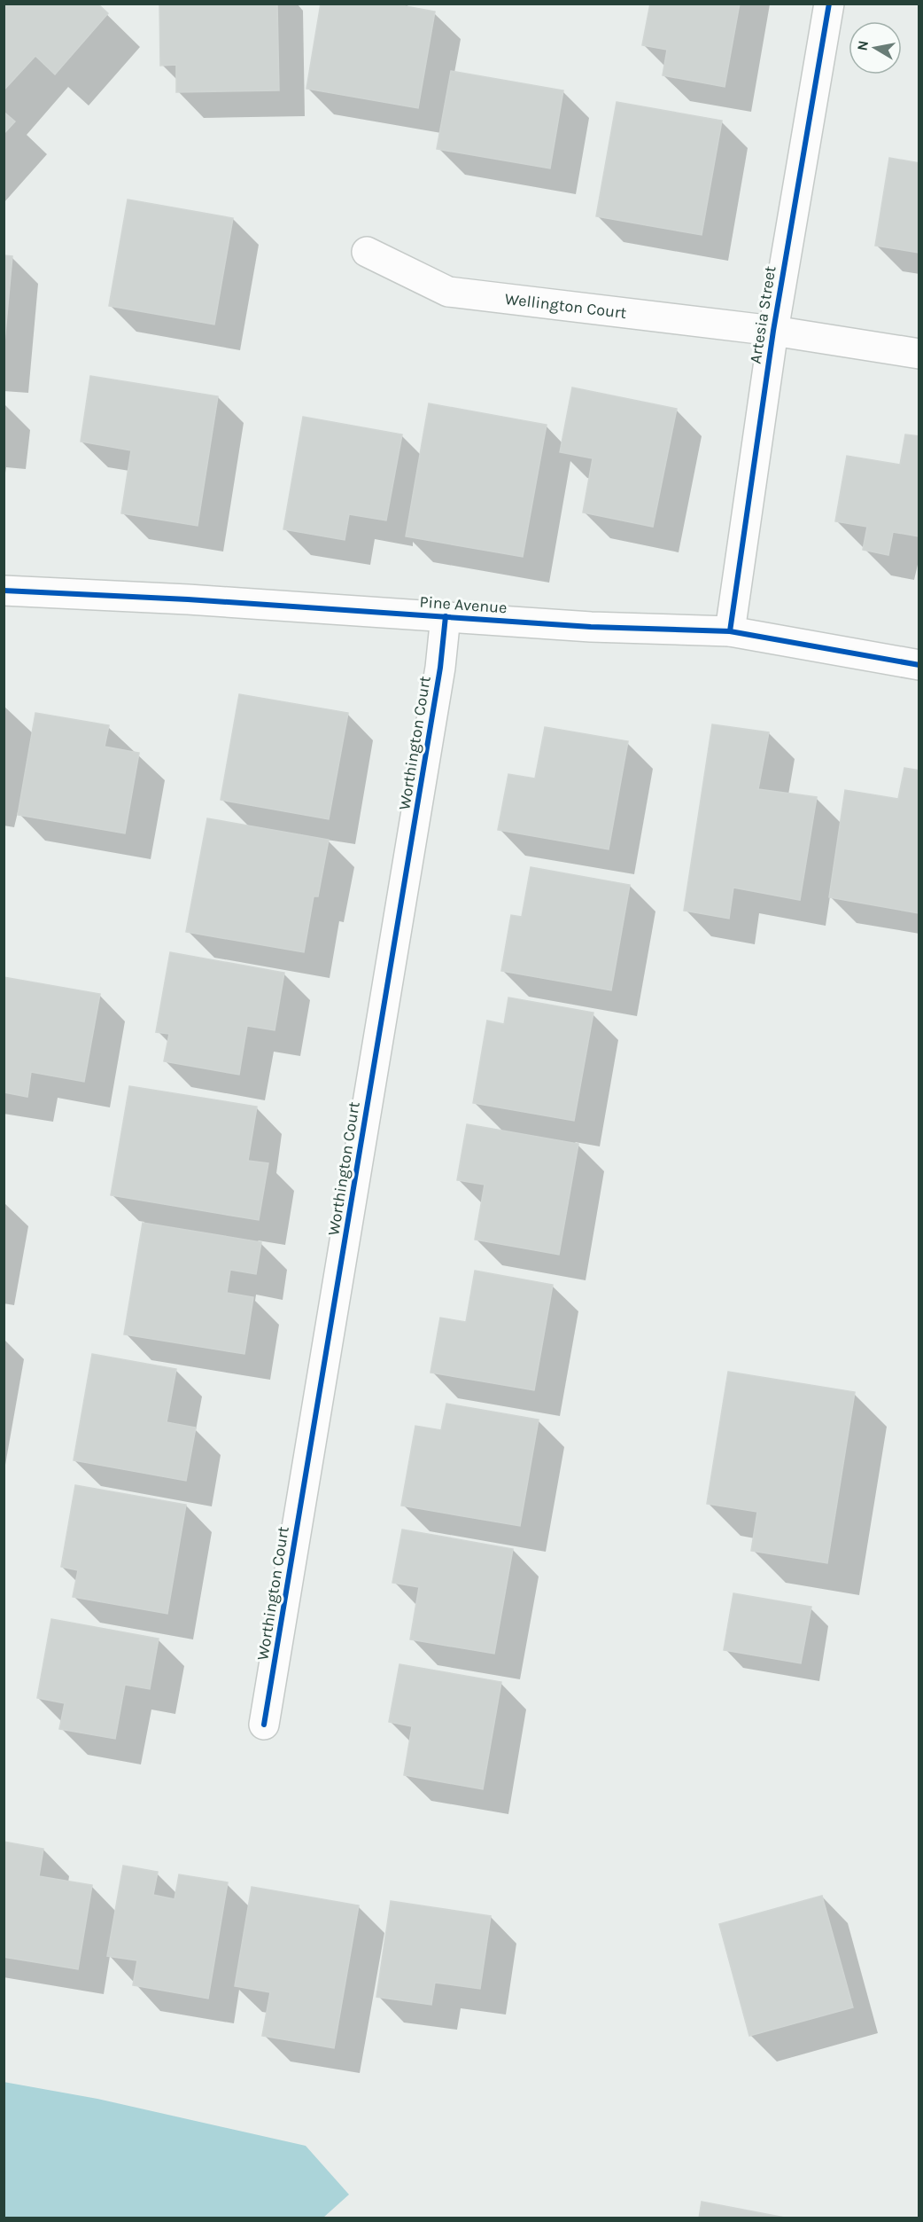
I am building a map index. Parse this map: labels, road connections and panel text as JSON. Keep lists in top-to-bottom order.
{
  "streets": {
    "street": [
      "Wellington Court",
      "Artesia Street",
      "Pine Avenue",
      "Worthington Court"
    ]
  },
  "crossings": [
    ["Wellington Court", "Artesia Street"],
    ["Artesia Street", "Pine Avenue"],
    ["Pine Avenue", "Worthington Court"]
  ],
  "north": "left"
}
